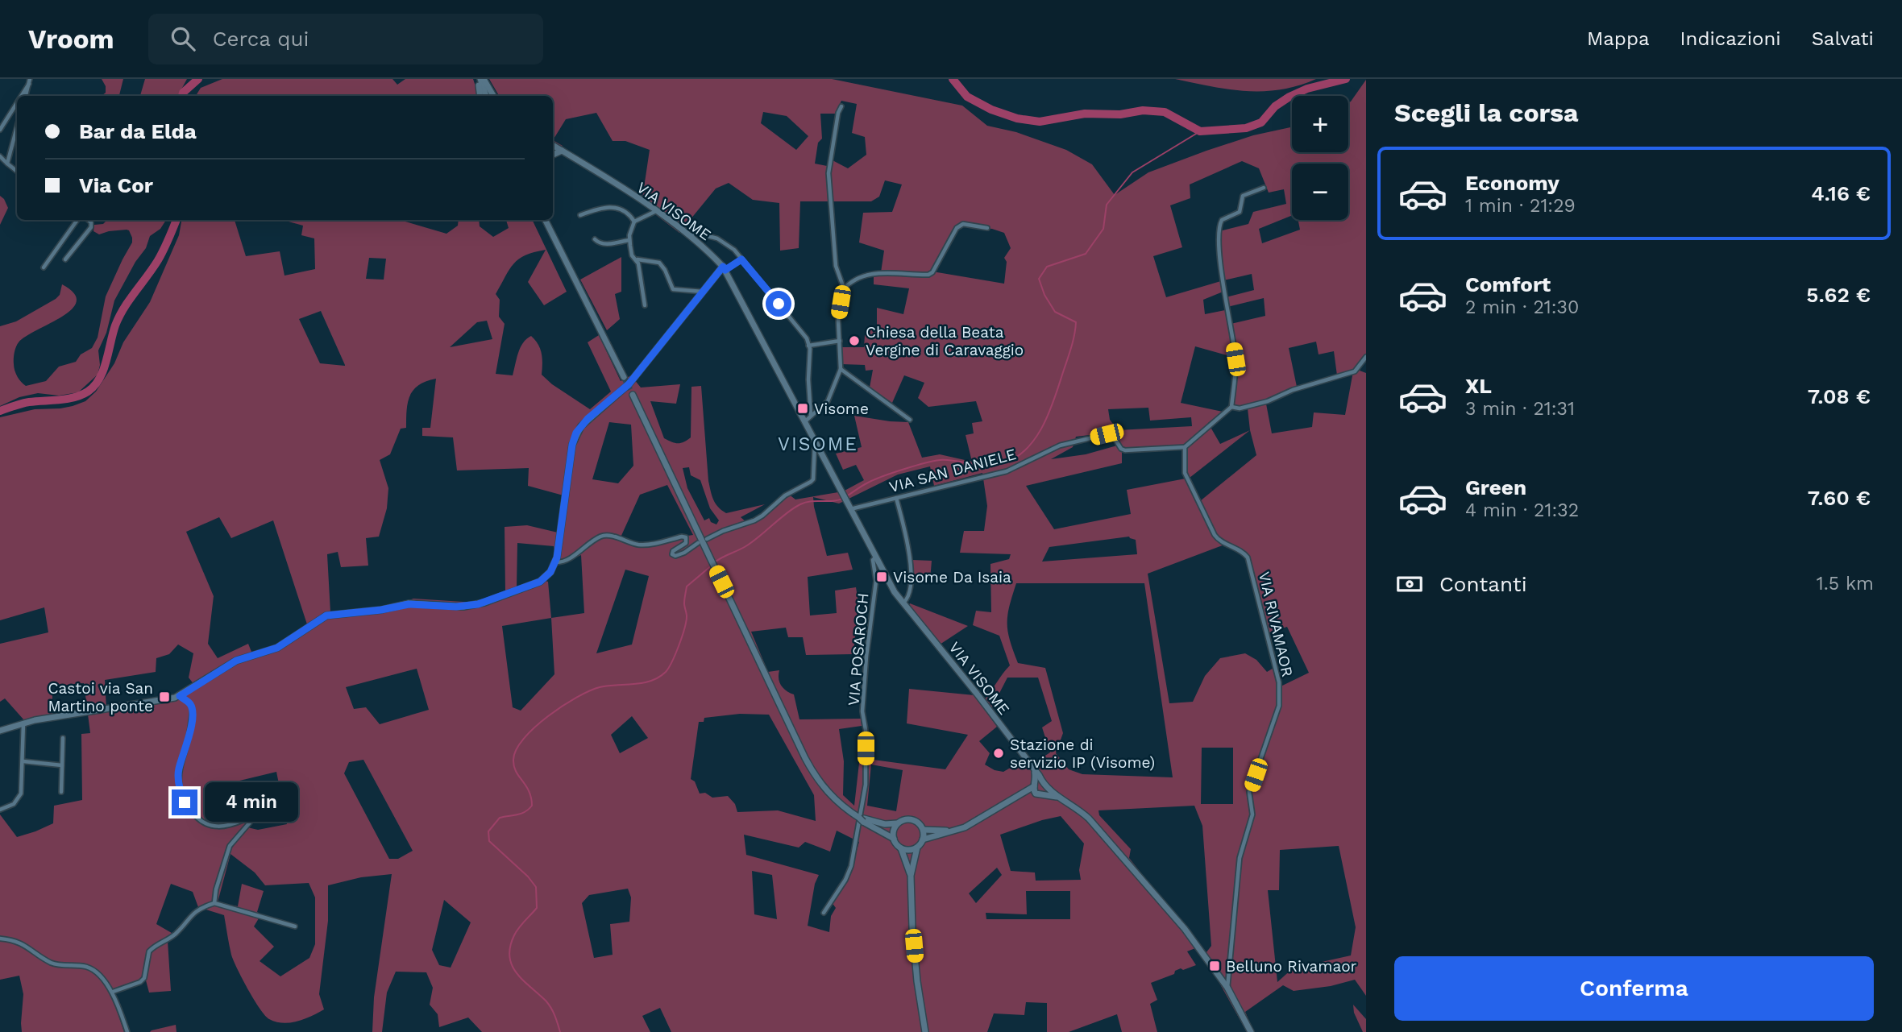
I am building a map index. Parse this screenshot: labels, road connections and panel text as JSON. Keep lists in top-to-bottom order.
{
  "streets": {
    "street": [
      "VIA VISOME",
      "VIA SAN DANIELE",
      "VIA RIVAMAOR",
      "VIA POSAROCH"
    ]
  },
  "crossings": [
    ["VIA VISOME", "VIA SAN DANIELE"],
    ["VIA VISOME", "VIA POSAROCH"],
    ["VIA SAN DANIELE", "VIA RIVAMAOR"]
  ],
  "districts": ["VISOME"],
  "places": {
    "other": ["Chiesa della Beata Vergine di Caravaggio", "Stazione di servizio IP (Visome)"],
    "transit": [
      "Visome",
      "Visome Da Isaia",
      "Castoi via San Martino ponte",
      "Belluno Rivamaor"
    ]
  },
  "page": {
    "header": "Vroom",
    "search": "Cerca qui",
    "nav": ["Mappa", "Indicazioni", "Salvati"],
    "heading": "Scegli la corsa",
    "map_buttons": ["+", "−"],
    "banner": ["Bar da Elda", "Via Cor"],
    "list": [
      {
        "name": "Economy",
        "note": "1 min · 21:29",
        "value": "4.16 €"
      },
      {
        "name": "Comfort",
        "note": "2 min · 21:30",
        "value": "5.62 €"
      },
      {
        "name": "XL",
        "note": "3 min · 21:31",
        "value": "7.08 €"
      },
      {
        "name": "Green",
        "note": "4 min · 21:32",
        "value": "7.60 €"
      }
    ],
    "pay": ["Contanti", "1.5 km"],
    "bubble": "4 min",
    "buttons": "Conferma"
  }
}
